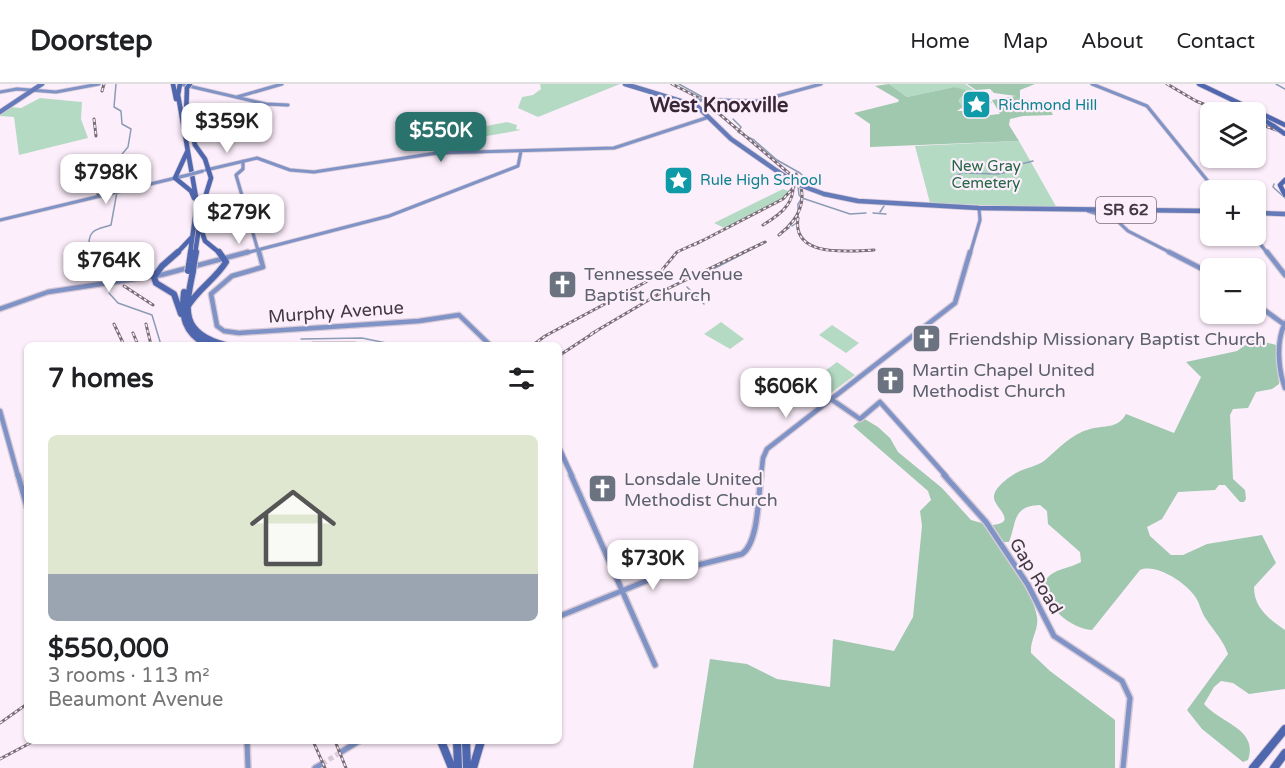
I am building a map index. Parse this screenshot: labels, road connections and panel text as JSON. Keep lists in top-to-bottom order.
{
  "streets": {
    "main road": ["SR 62"],
    "street": ["Murphy Avenue", "Gap Road"]
  },
  "districts": ["West Knoxville"],
  "parks": ["New Gray Cemetery"],
  "places": {
    "place": ["Richmond Hill", "Rule High School"],
    "church": [
      "Tennessee Avenue Baptist Church",
      "Friendship Missionary Baptist Church",
      "Martin Chapel United Methodist Church",
      "Lonsdale United Methodist Church"
    ]
  },
  "page": {
    "header": "Doorstep",
    "nav": [
      "Home",
      "Map",
      "About",
      "Contact"
    ],
    "map_buttons": ["+", "−"],
    "price": [
      "$359K",
      "$550K",
      "$798K",
      "$279K",
      "$764K",
      "$606K",
      "$730K"
    ],
    "heading": "7 homes",
    "list": [
      {
        "name": "$550,000",
        "note": "3 rooms · 113 m² · Beaumont Avenue"
      }
    ]
  }
}
